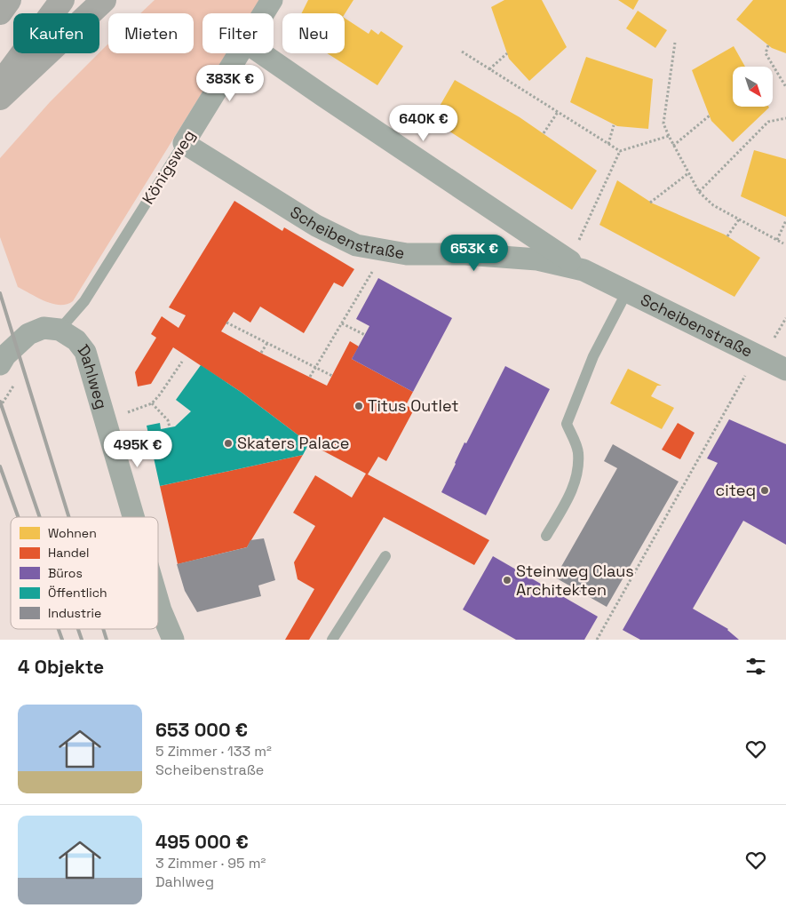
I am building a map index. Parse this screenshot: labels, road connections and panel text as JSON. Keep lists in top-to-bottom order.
{
  "streets": {
    "street": ["Königsweg", "Scheibenstraße", "Dahlweg"]
  },
  "crossings": [
    ["Königsweg", "Scheibenstraße"],
    ["Königsweg", "Dahlweg"]
  ],
  "places": [
    "Titus Outlet",
    "Skaters Palace",
    "citeq",
    "Steinweg Claus Architekten"
  ],
  "legend": [
    "Wohnen",
    "Handel",
    "Büros",
    "Öffentlich",
    "Industrie"
  ],
  "north": "bottom right",
  "page": {
    "chip": [
      "Kaufen",
      "Mieten",
      "Filter",
      "Neu"
    ],
    "price": [
      "383K €",
      "640K €",
      "653K €",
      "495K €"
    ],
    "heading": "4 Objekte",
    "list": [
      {
        "name": "653 000 €",
        "note": "5 Zimmer · 133 m² · Scheibenstraße"
      },
      {
        "name": "495 000 €",
        "note": "3 Zimmer · 95 m² · Dahlweg"
      }
    ]
  }
}
